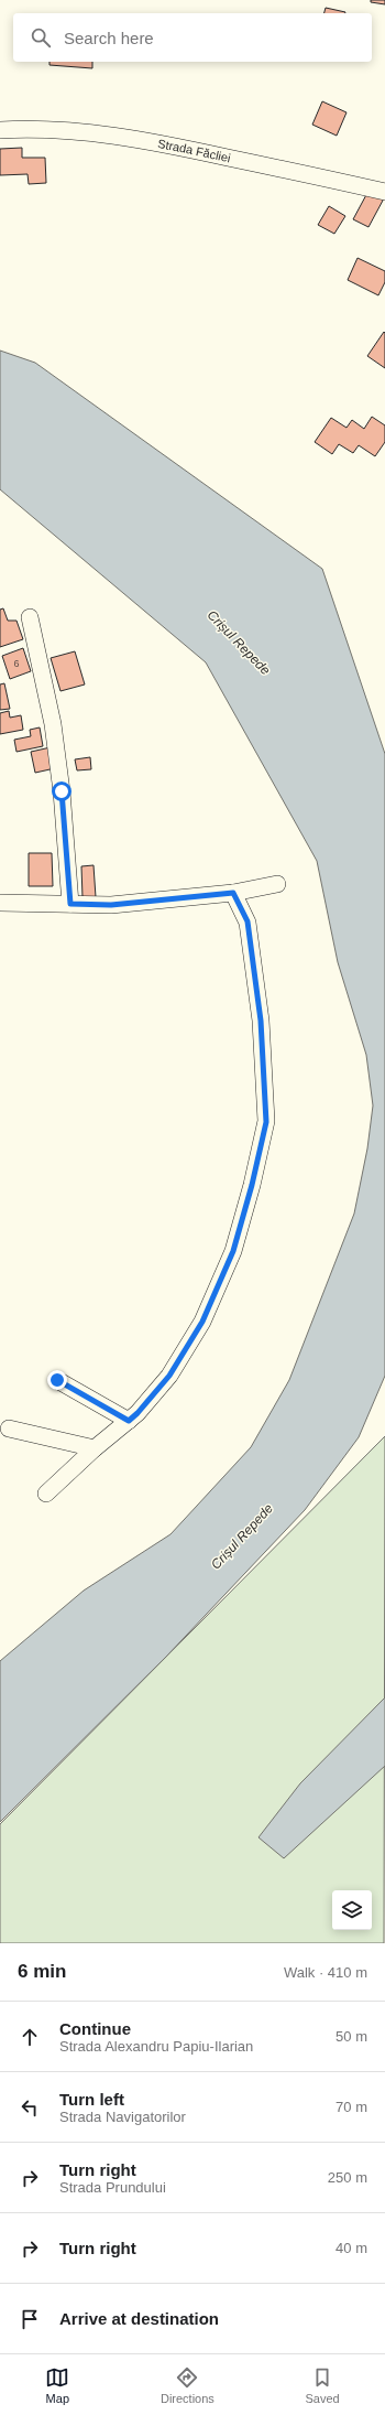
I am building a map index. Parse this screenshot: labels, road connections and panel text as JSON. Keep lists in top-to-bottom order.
{
  "streets": {
    "street": ["Strada Făcliei"]
  },
  "water": ["Crișul Repede"],
  "house_numbers": ["6"],
  "page": {
    "search": "Search here",
    "heading": ["6 min", "Walk · 410 m"],
    "list": [
      ["Continue", "Strada Alexandru Papiu-Ilarian", "50 m"],
      ["Turn left", "Strada Navigatorilor", "70 m"],
      ["Turn right", "Strada Prundului", "250 m"],
      ["Turn right", "40 m"],
      "Arrive at destination"
    ],
    "nav": ["Map", "Directions", "Saved"]
  }
}
